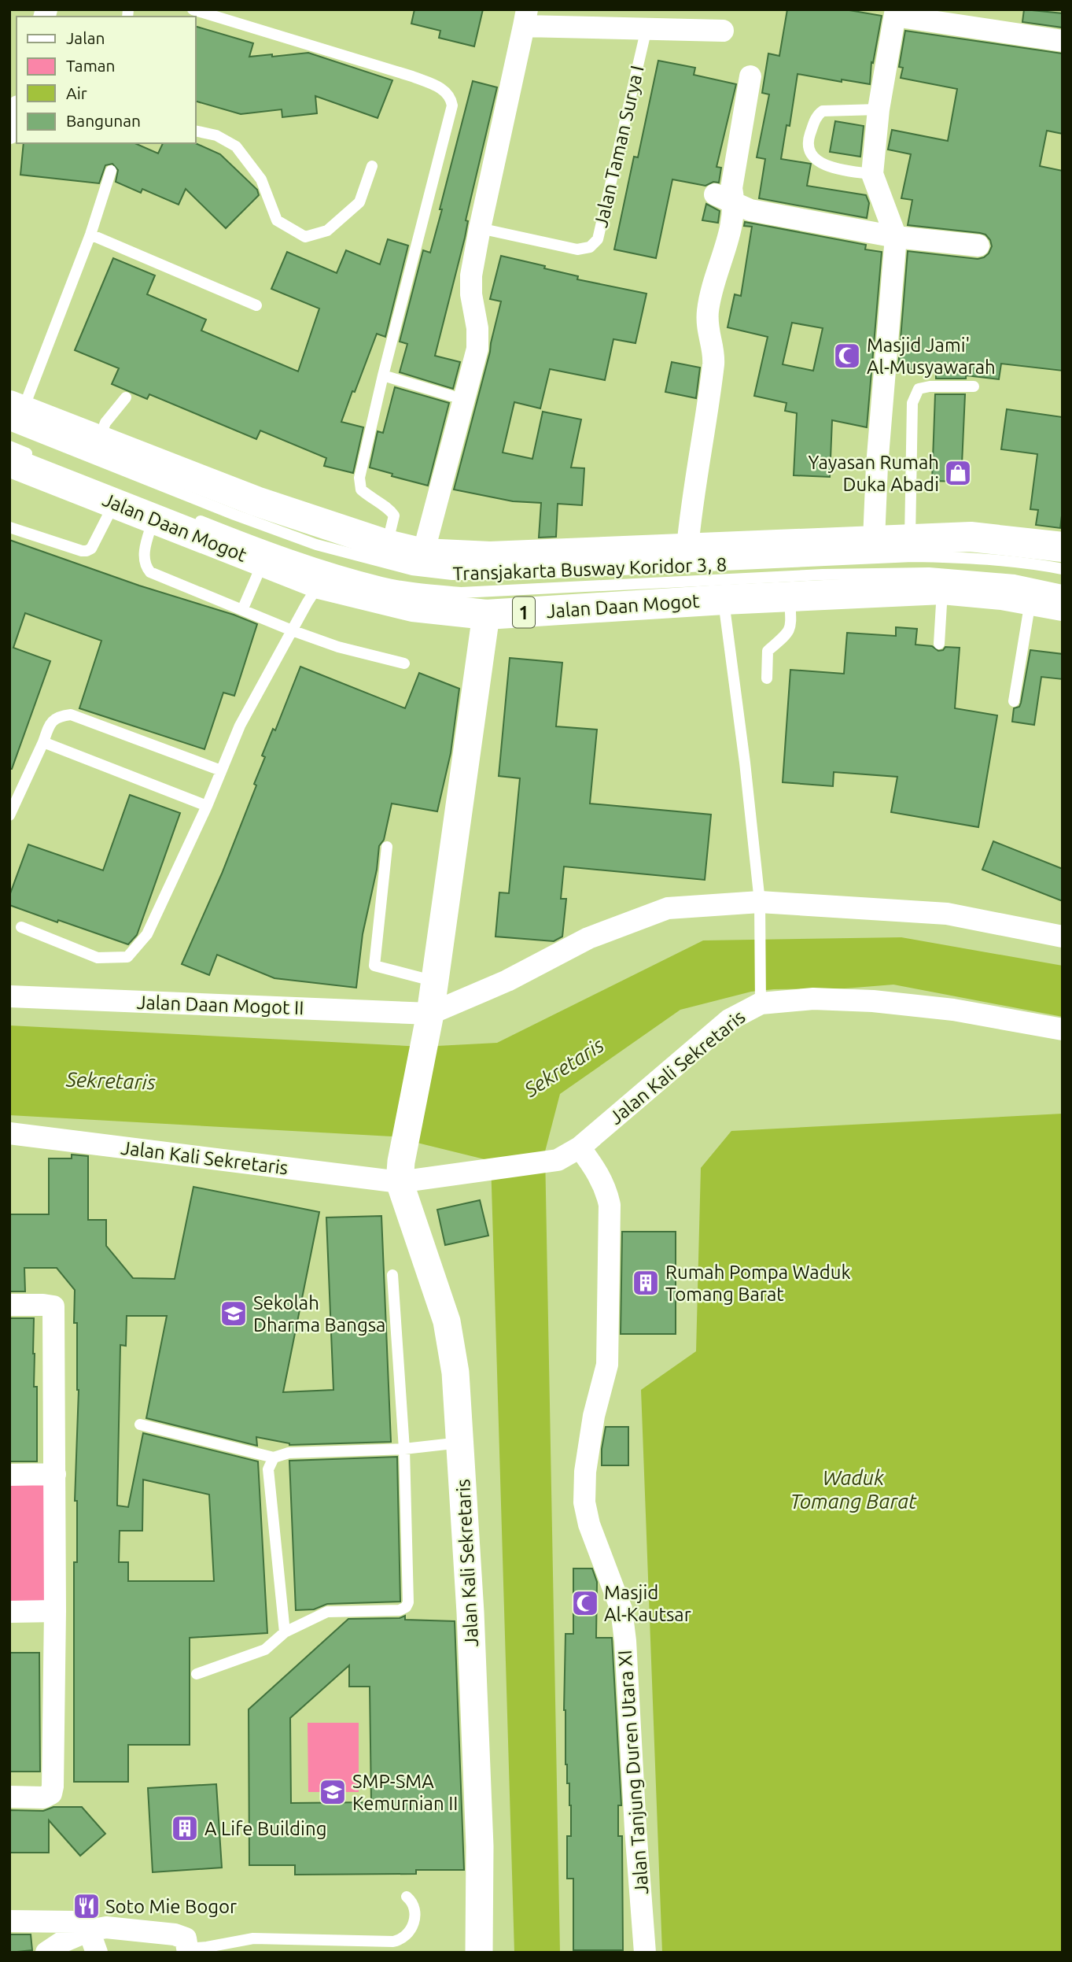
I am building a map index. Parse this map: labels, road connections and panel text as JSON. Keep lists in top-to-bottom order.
{
  "streets": {
    "highway": ["Jalan Daan Mogot", "1"],
    "street": ["Jalan Daan Mogot II", "Jalan Kali Sekretaris", "Jalan Tanjung Duren Utara XI"],
    "lane": ["Jalan Taman Surya I", "Transjakarta Busway Koridor 3, 8"]
  },
  "crossings": [
    ["Jalan Kali Sekretaris", "Jalan Tanjung Duren Utara XI"]
  ],
  "water": ["Sekretaris", "Waduk Tomang Barat"],
  "places": {
    "mosque": ["Masjid Jami' Al-Musyawarah", "Masjid Al-Kautsar"],
    "shop": ["Yayasan Rumah Duka Abadi"],
    "building": ["Rumah Pompa Waduk Tomang Barat", "A Life Building"],
    "school or university": ["Sekolah Dharma Bangsa", "SMP-SMA Kemurnian II"],
    "restaurant": ["Soto Mie Bogor"]
  },
  "legend": [
    "Jalan",
    "Taman",
    "Air",
    "Bangunan"
  ]
}
